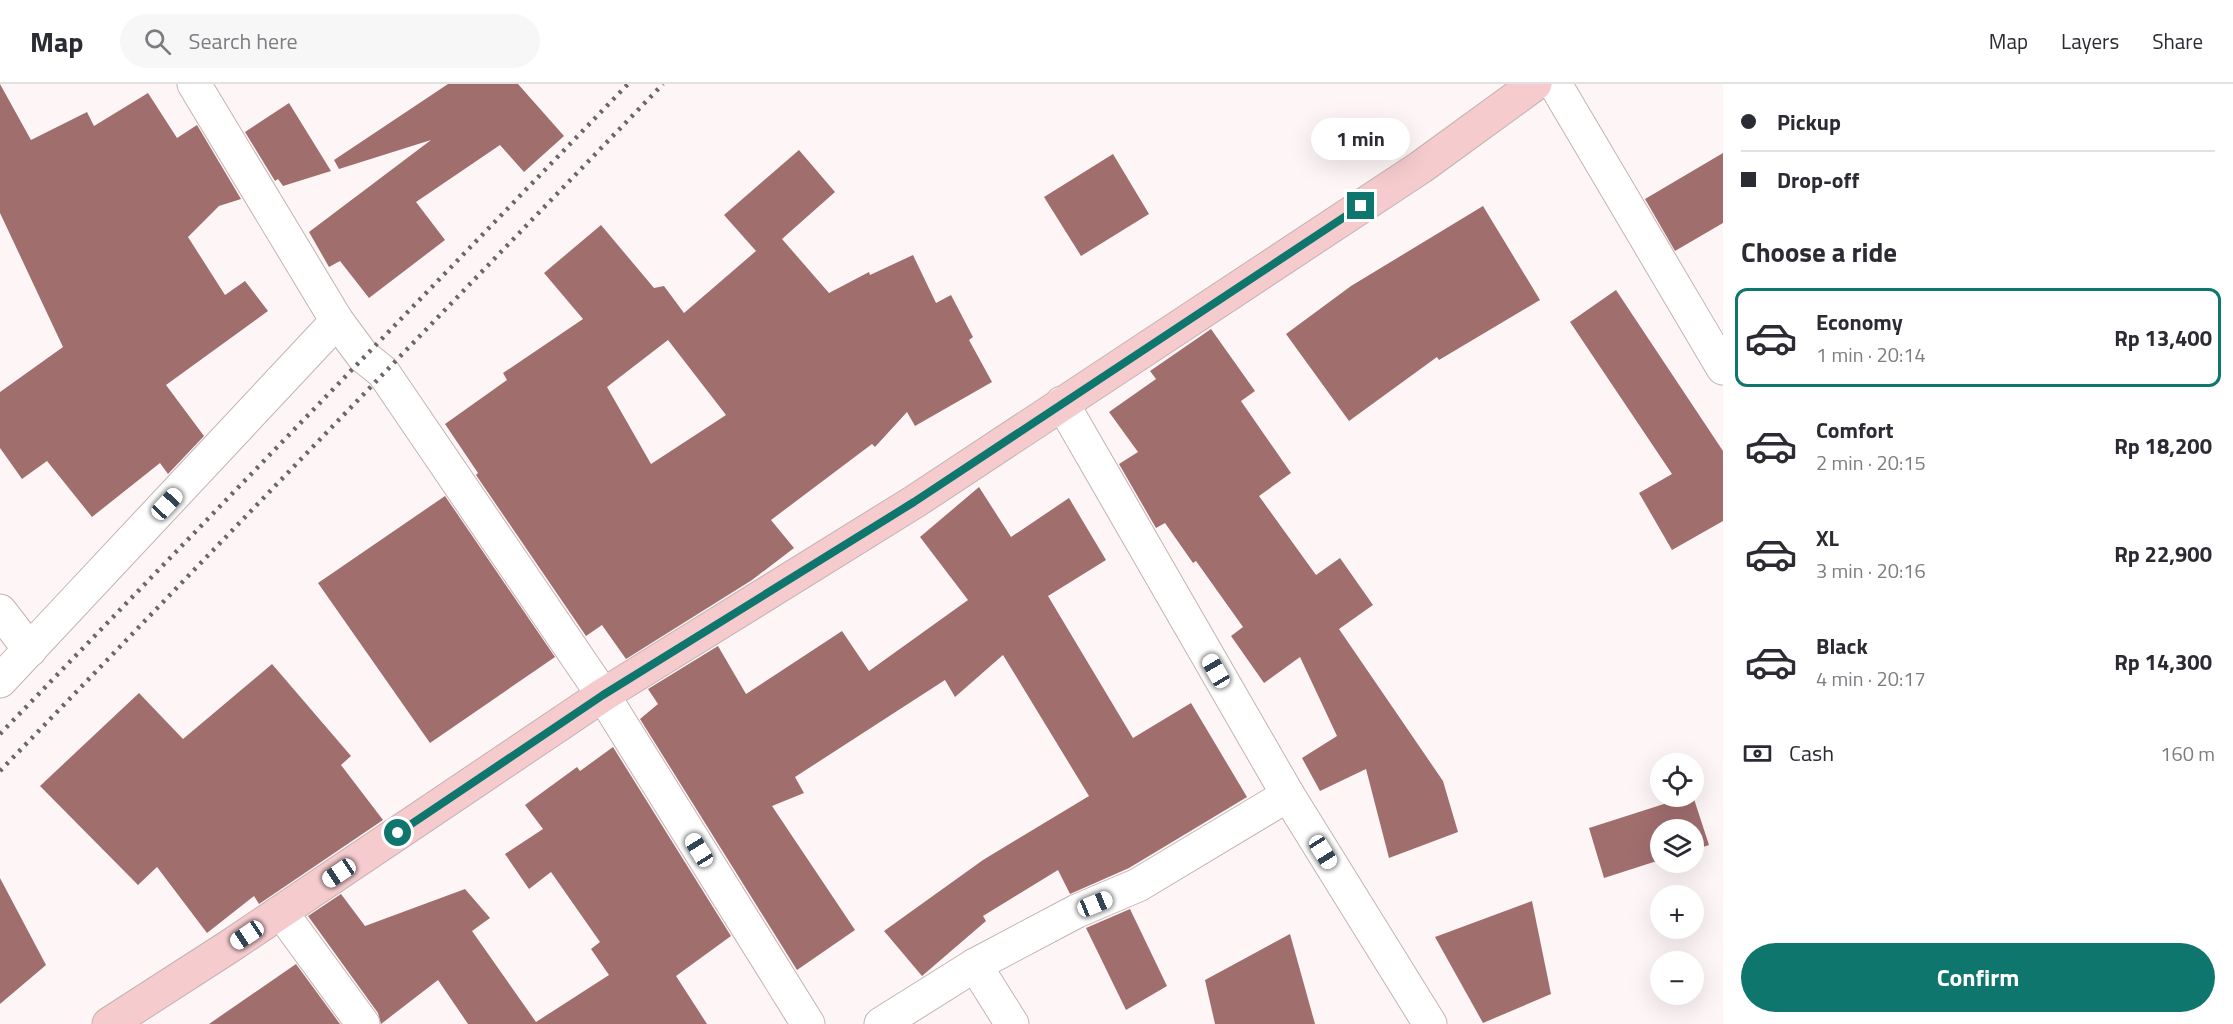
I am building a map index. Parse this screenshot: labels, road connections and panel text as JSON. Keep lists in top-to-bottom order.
{
  "page": {
    "header": "Map",
    "search": "Search here",
    "nav": ["Map", "Layers", "Share"],
    "banner": ["Pickup", "Drop-off"],
    "bubble": "1 min",
    "heading": "Choose a ride",
    "list": [
      {
        "name": "Economy",
        "note": "1 min · 20:14",
        "value": "Rp 13,400"
      },
      {
        "name": "Comfort",
        "note": "2 min · 20:15",
        "value": "Rp 18,200"
      },
      {
        "name": "XL",
        "note": "3 min · 20:16",
        "value": "Rp 22,900"
      },
      {
        "name": "Black",
        "note": "4 min · 20:17",
        "value": "Rp 14,300"
      }
    ],
    "pay": ["Cash", "160 m"],
    "map_buttons": ["+", "−"],
    "buttons": "Confirm"
  }
}
